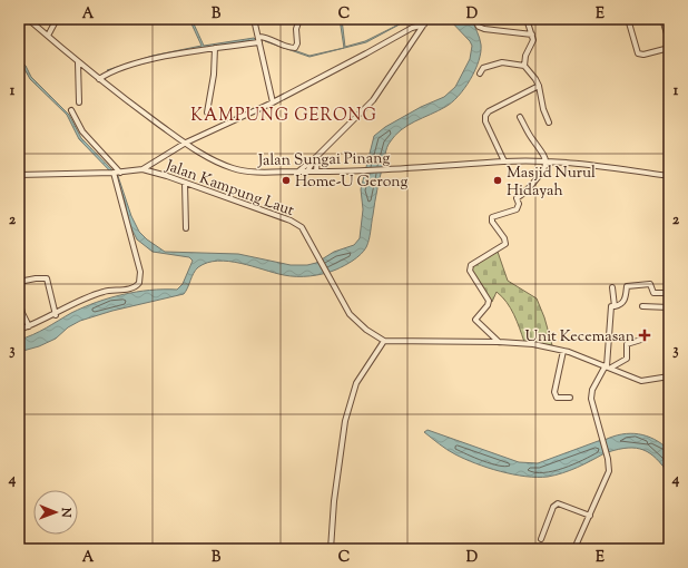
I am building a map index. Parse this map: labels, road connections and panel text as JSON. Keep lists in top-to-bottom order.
{
  "streets": {
    "street": ["Jalan Sungai Pinang", "Jalan Kampung Laut"]
  },
  "districts": ["KAMPUNG GERONG"],
  "places": {
    "other": ["Home-U Gerong", "Masjid Nurul Hidayah"],
    "health": ["Unit Kecemasan"]
  },
  "north": "right",
  "grid": {
    "columns": [
      "A",
      "B",
      "C",
      "D",
      "E"
    ],
    "rows": [
      "1",
      "2",
      "3",
      "4"
    ]
  }
}
